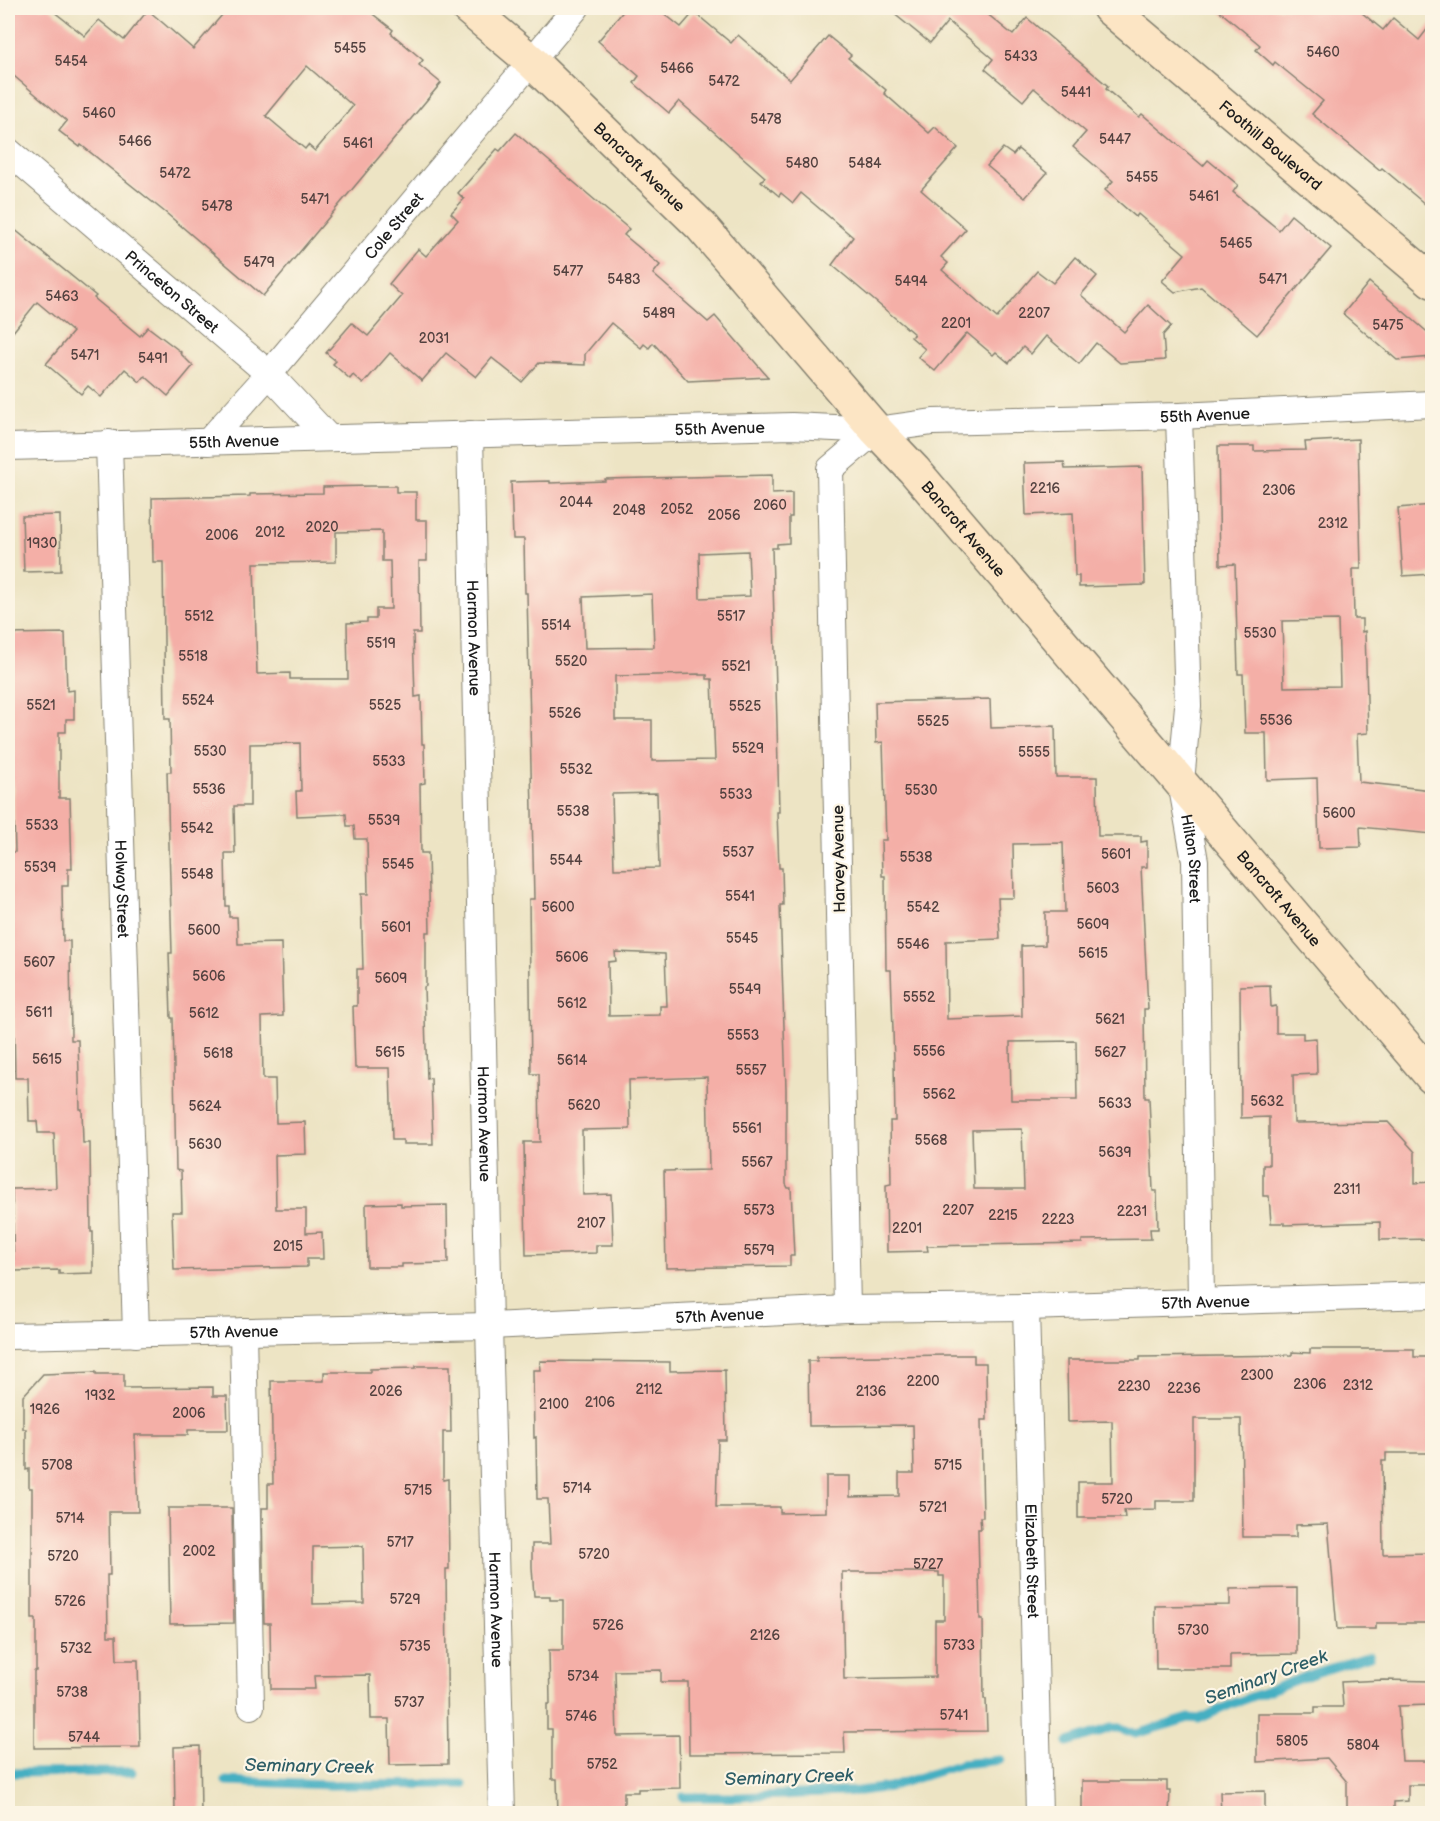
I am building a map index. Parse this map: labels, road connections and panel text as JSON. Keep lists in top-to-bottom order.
{
  "streets": {
    "street": [
      "Foothill Boulevard",
      "Bancroft Avenue",
      "Cole Street",
      "Princeton Street",
      "55th Avenue",
      "Harmon Avenue",
      "Harvey Avenue",
      "Hilton Street",
      "Holway Street",
      "57th Avenue",
      "Elizabeth Street"
    ]
  },
  "crossings": [
    ["Bancroft Avenue", "Cole Street"],
    ["Bancroft Avenue", "55th Avenue"],
    ["Bancroft Avenue", "Harvey Avenue"],
    ["Bancroft Avenue", "Hilton Street"],
    ["Cole Street", "Princeton Street"],
    ["Cole Street", "55th Avenue"],
    ["Princeton Street", "55th Avenue"],
    ["55th Avenue", "Harmon Avenue"],
    ["55th Avenue", "Harvey Avenue"],
    ["55th Avenue", "Hilton Street"],
    ["55th Avenue", "Holway Street"],
    ["Harmon Avenue", "57th Avenue"],
    ["Harvey Avenue", "57th Avenue"],
    ["Hilton Street", "57th Avenue"],
    ["Holway Street", "57th Avenue"],
    ["57th Avenue", "Elizabeth Street"]
  ],
  "water": ["Seminary Creek"],
  "house_numbers": [
    "5455",
    "5460",
    "5433",
    "5454",
    "5466",
    "5472",
    "5441",
    "5460",
    "5478",
    "5447",
    "5466",
    "5461",
    "5480",
    "5484",
    "5472",
    "5455",
    "5461",
    "5471",
    "5478",
    "5465",
    "5479",
    "5477",
    "5483",
    "5471",
    "5494",
    "5463",
    "5489",
    "2207",
    "2201",
    "5475",
    "2031",
    "5471",
    "5491",
    "2216",
    "2306",
    "2044",
    "2060",
    "2052",
    "2048",
    "2056",
    "2312",
    "2020",
    "2012",
    "2006",
    "1930",
    "5512",
    "5517",
    "5514",
    "5530",
    "5519",
    "5518",
    "5520",
    "5521",
    "5524",
    "5521",
    "5525",
    "5525",
    "5526",
    "5536",
    "5525",
    "5529",
    "5530",
    "5555",
    "5533",
    "5532",
    "5536",
    "5530",
    "5533",
    "5538",
    "5600",
    "5539",
    "5533",
    "5542",
    "5537",
    "5601",
    "5538",
    "5544",
    "5545",
    "5539",
    "5548",
    "5603",
    "5541",
    "5600",
    "5542",
    "5609",
    "5601",
    "5600",
    "5545",
    "5546",
    "5615",
    "5606",
    "5607",
    "5606",
    "5609",
    "5549",
    "5552",
    "5612",
    "5611",
    "5612",
    "5621",
    "5553",
    "5556",
    "5615",
    "5627",
    "5618",
    "5615",
    "5614",
    "5557",
    "5562",
    "5632",
    "5633",
    "5620",
    "5624",
    "5561",
    "5568",
    "5630",
    "5639",
    "5567",
    "2311",
    "5573",
    "2207",
    "2231",
    "2215",
    "2223",
    "2107",
    "2201",
    "2015",
    "5579",
    "2300",
    "2200",
    "2306",
    "2312",
    "2230",
    "2236",
    "2112",
    "2026",
    "2136",
    "1932",
    "2106",
    "2100",
    "1926",
    "2006",
    "5708",
    "5715",
    "5714",
    "5715",
    "5720",
    "5721",
    "5714",
    "5717",
    "2002",
    "5720",
    "5720",
    "5727",
    "5729",
    "5726",
    "5726",
    "5730",
    "2126",
    "5733",
    "5735",
    "5732",
    "5734",
    "5738",
    "5737",
    "5741",
    "5746",
    "5744",
    "5805",
    "5804",
    "5752"
  ]
}
